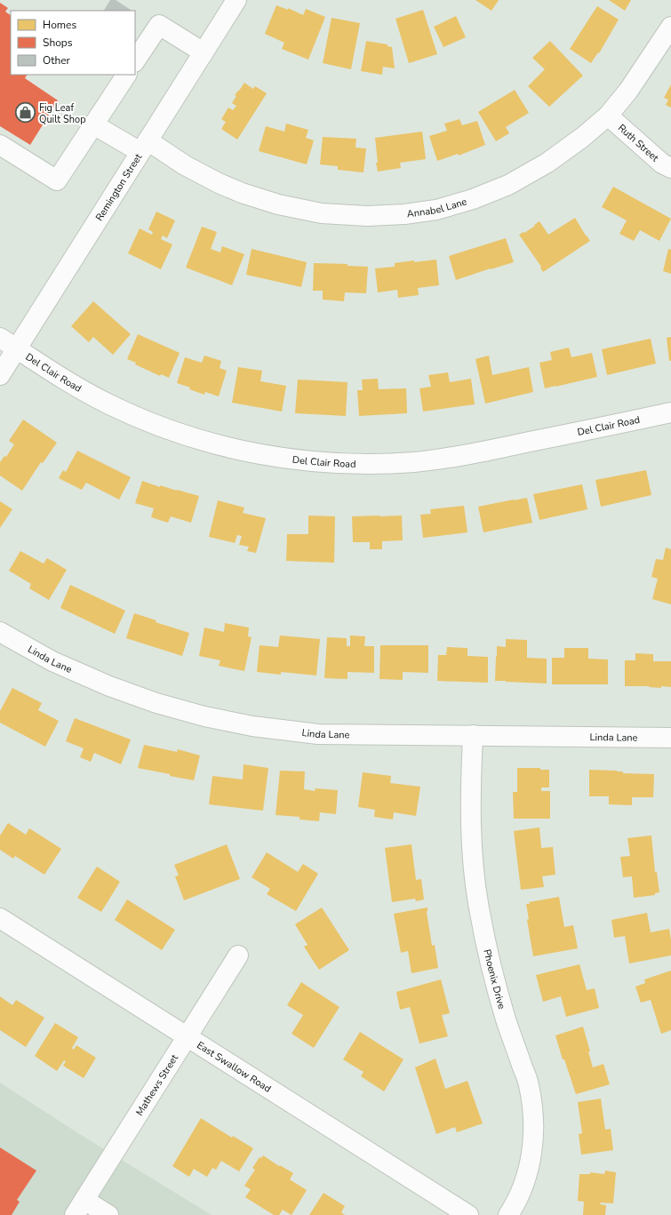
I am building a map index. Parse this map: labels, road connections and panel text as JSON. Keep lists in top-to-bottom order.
{
  "streets": {
    "street": [
      "Ruth Street",
      "Remington Street",
      "Annabel Lane",
      "Del Clair Road",
      "Linda Lane",
      "Phoenix Drive",
      "East Swallow Road",
      "Mathews Street"
    ]
  },
  "crossings": [
    ["Ruth Street", "Annabel Lane"],
    ["Remington Street", "Annabel Lane"],
    ["Remington Street", "Del Clair Road"],
    ["Linda Lane", "Phoenix Drive"],
    ["East Swallow Road", "Mathews Street"]
  ],
  "places": {
    "shop": ["Fig Leaf Quilt Shop"]
  },
  "legend": ["Homes", "Shops", "Other"]
}
